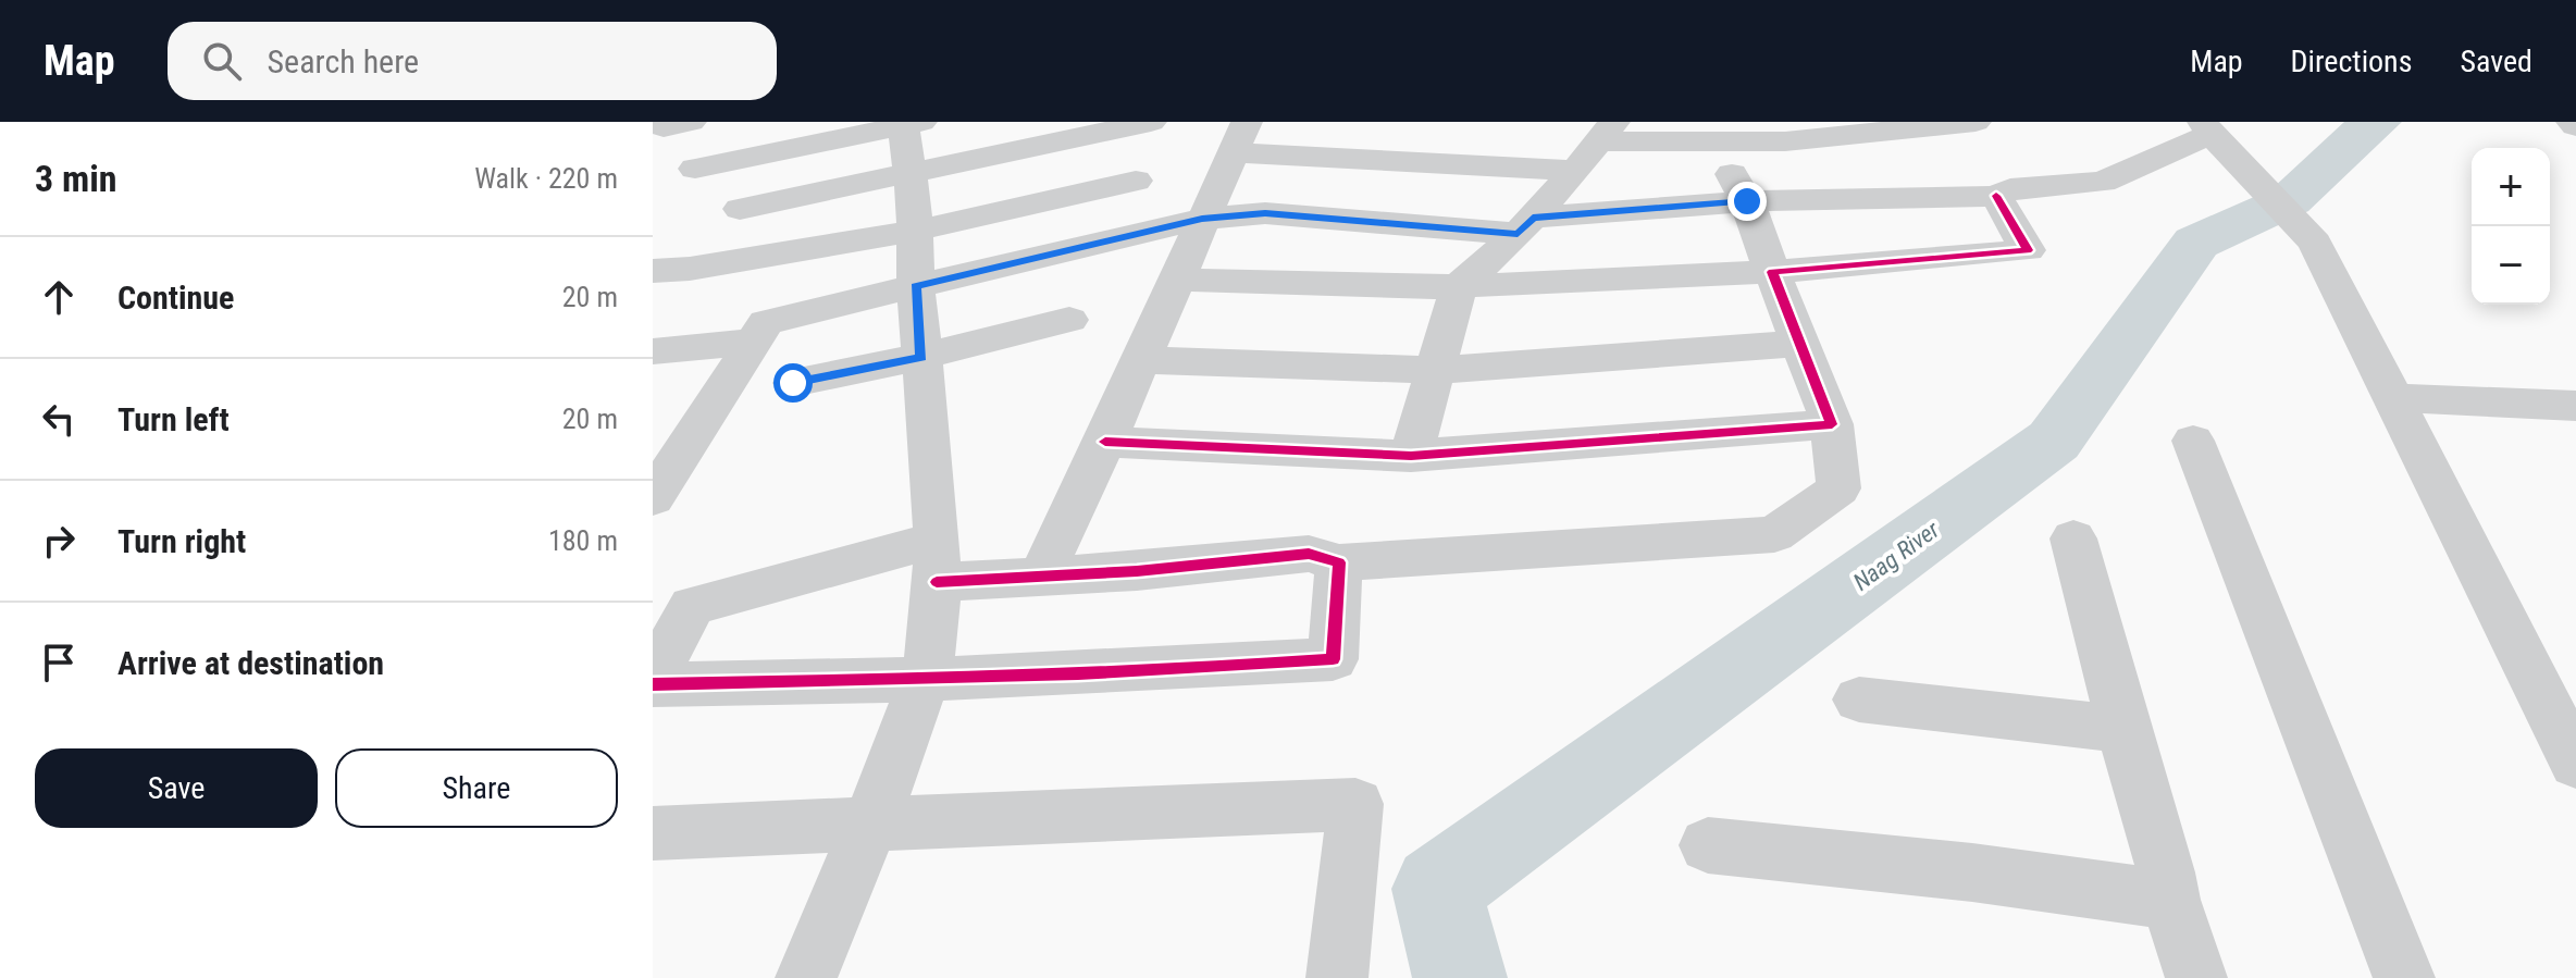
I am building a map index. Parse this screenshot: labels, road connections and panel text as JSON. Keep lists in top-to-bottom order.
{
  "water": ["Naag River"],
  "page": {
    "header": "Map",
    "search": "Search here",
    "nav": ["Map", "Directions", "Saved"],
    "heading": ["3 min", "Walk · 220 m"],
    "map_buttons": ["+", "−"],
    "list": [
      ["Continue", "20 m"],
      ["Turn left", "20 m"],
      ["Turn right", "180 m"],
      "Arrive at destination"
    ],
    "buttons": ["Save", "Share"]
  }
}
